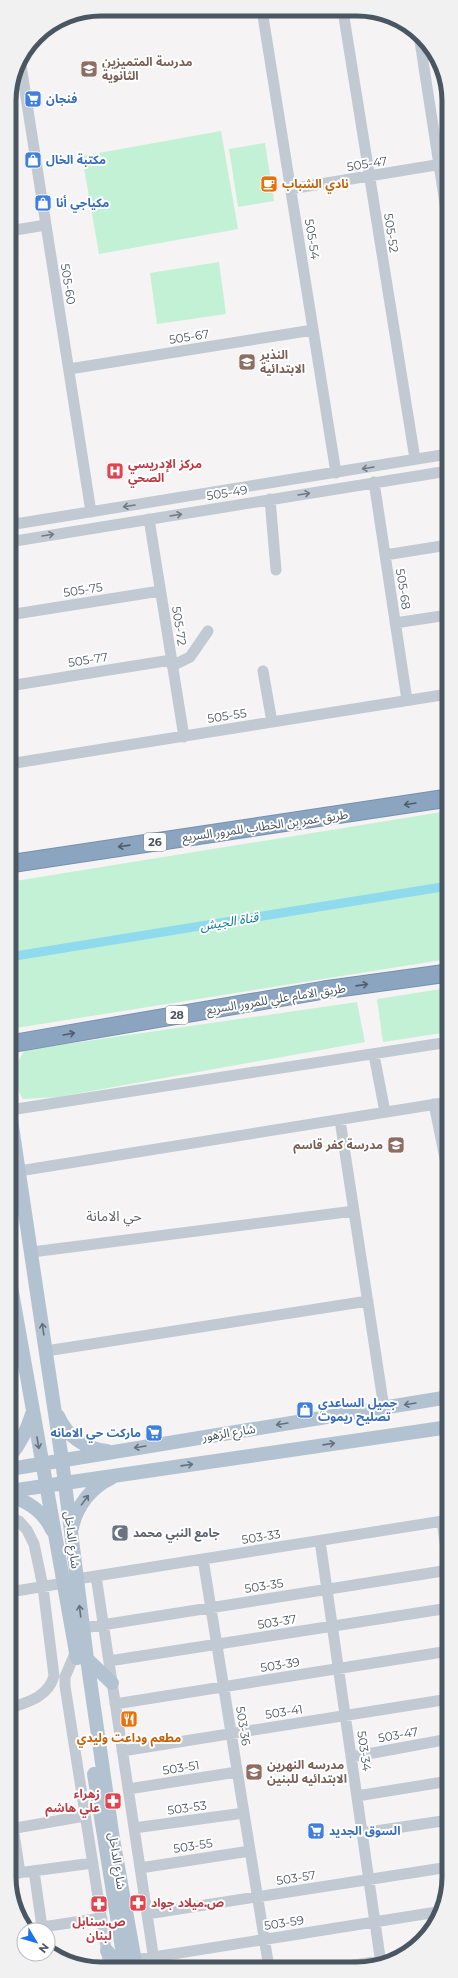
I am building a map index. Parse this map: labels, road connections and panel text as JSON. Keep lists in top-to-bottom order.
{
  "streets": {
    "highway": [
      "طريق عمر بن الخطاب للمرور السريع",
      "26",
      "طريق الامام علي للمرور السريع",
      "28"
    ],
    "main road": ["شارع الزهور", "شارع الداخل"],
    "street": [
      "505-47",
      "505-52",
      "505-54",
      "505-60",
      "505-67",
      "505-49",
      "505-68",
      "505-75",
      "505-72",
      "505-77",
      "505-55",
      "503-33",
      "503-35",
      "503-37",
      "503-39",
      "503-41",
      "503-36",
      "503-47",
      "503-34",
      "503-51",
      "503-53",
      "503-55",
      "503-57",
      "503-59"
    ]
  },
  "crossings": [
    ["505-47", "505-52"],
    ["505-47", "505-54"],
    ["505-52", "505-49"],
    ["505-54", "505-67"],
    ["505-54", "505-49"],
    ["505-60", "505-67"],
    ["505-60", "505-49"],
    ["505-49", "505-68"],
    ["505-49", "505-72"],
    ["505-68", "505-55"],
    ["505-75", "505-72"],
    ["505-72", "505-77"],
    ["505-72", "505-55"],
    ["شارع الزهور", "شارع الداخل"],
    ["503-33", "شارع الداخل"],
    ["503-33", "503-36"],
    ["503-33", "503-34"],
    ["شارع الداخل", "503-35"],
    ["503-35", "503-36"],
    ["503-35", "503-34"],
    ["503-37", "503-36"],
    ["503-37", "503-34"],
    ["503-39", "503-36"],
    ["503-39", "503-34"],
    ["503-41", "503-36"],
    ["503-41", "503-34"],
    ["503-36", "503-51"],
    ["503-36", "503-53"],
    ["503-36", "503-55"],
    ["503-36", "503-57"],
    ["503-36", "503-59"],
    ["503-47", "503-34"],
    ["503-34", "503-57"],
    ["503-34", "503-59"]
  ],
  "one_way": ["طريق عمر بن الخطاب للمرور السريع", "طريق الامام علي للمرور السريع"],
  "districts": ["حي الامانة"],
  "water": ["قناة الجيش"],
  "places": {
    "school or university": [
      "مدرسة المتميزين الثانوية",
      "النذير الابتدائية",
      "مدرسة كفر قاسم",
      "مدرسه النهرين الابتدائيه للبنين"
    ],
    "supermarket": ["فنجان", "ماركت حي الامانه", "السوق الجديد"],
    "shop": ["مكتبة الخال", "مكياجي أنا", "جميل الساعدي تصليح ريموت"],
    "cafe": ["نادي الشباب"],
    "hospital": ["مركز الإدريسي الصحي"],
    "mosque": ["جامع النبي محمد"],
    "restaurant": ["مطعم وداعت وليدي"],
    "pharmacy": ["زهراء علي هاشم", "ص.ميلاد جواد", "ص.سنابل لبنان"]
  },
  "north": "bottom right"
}
